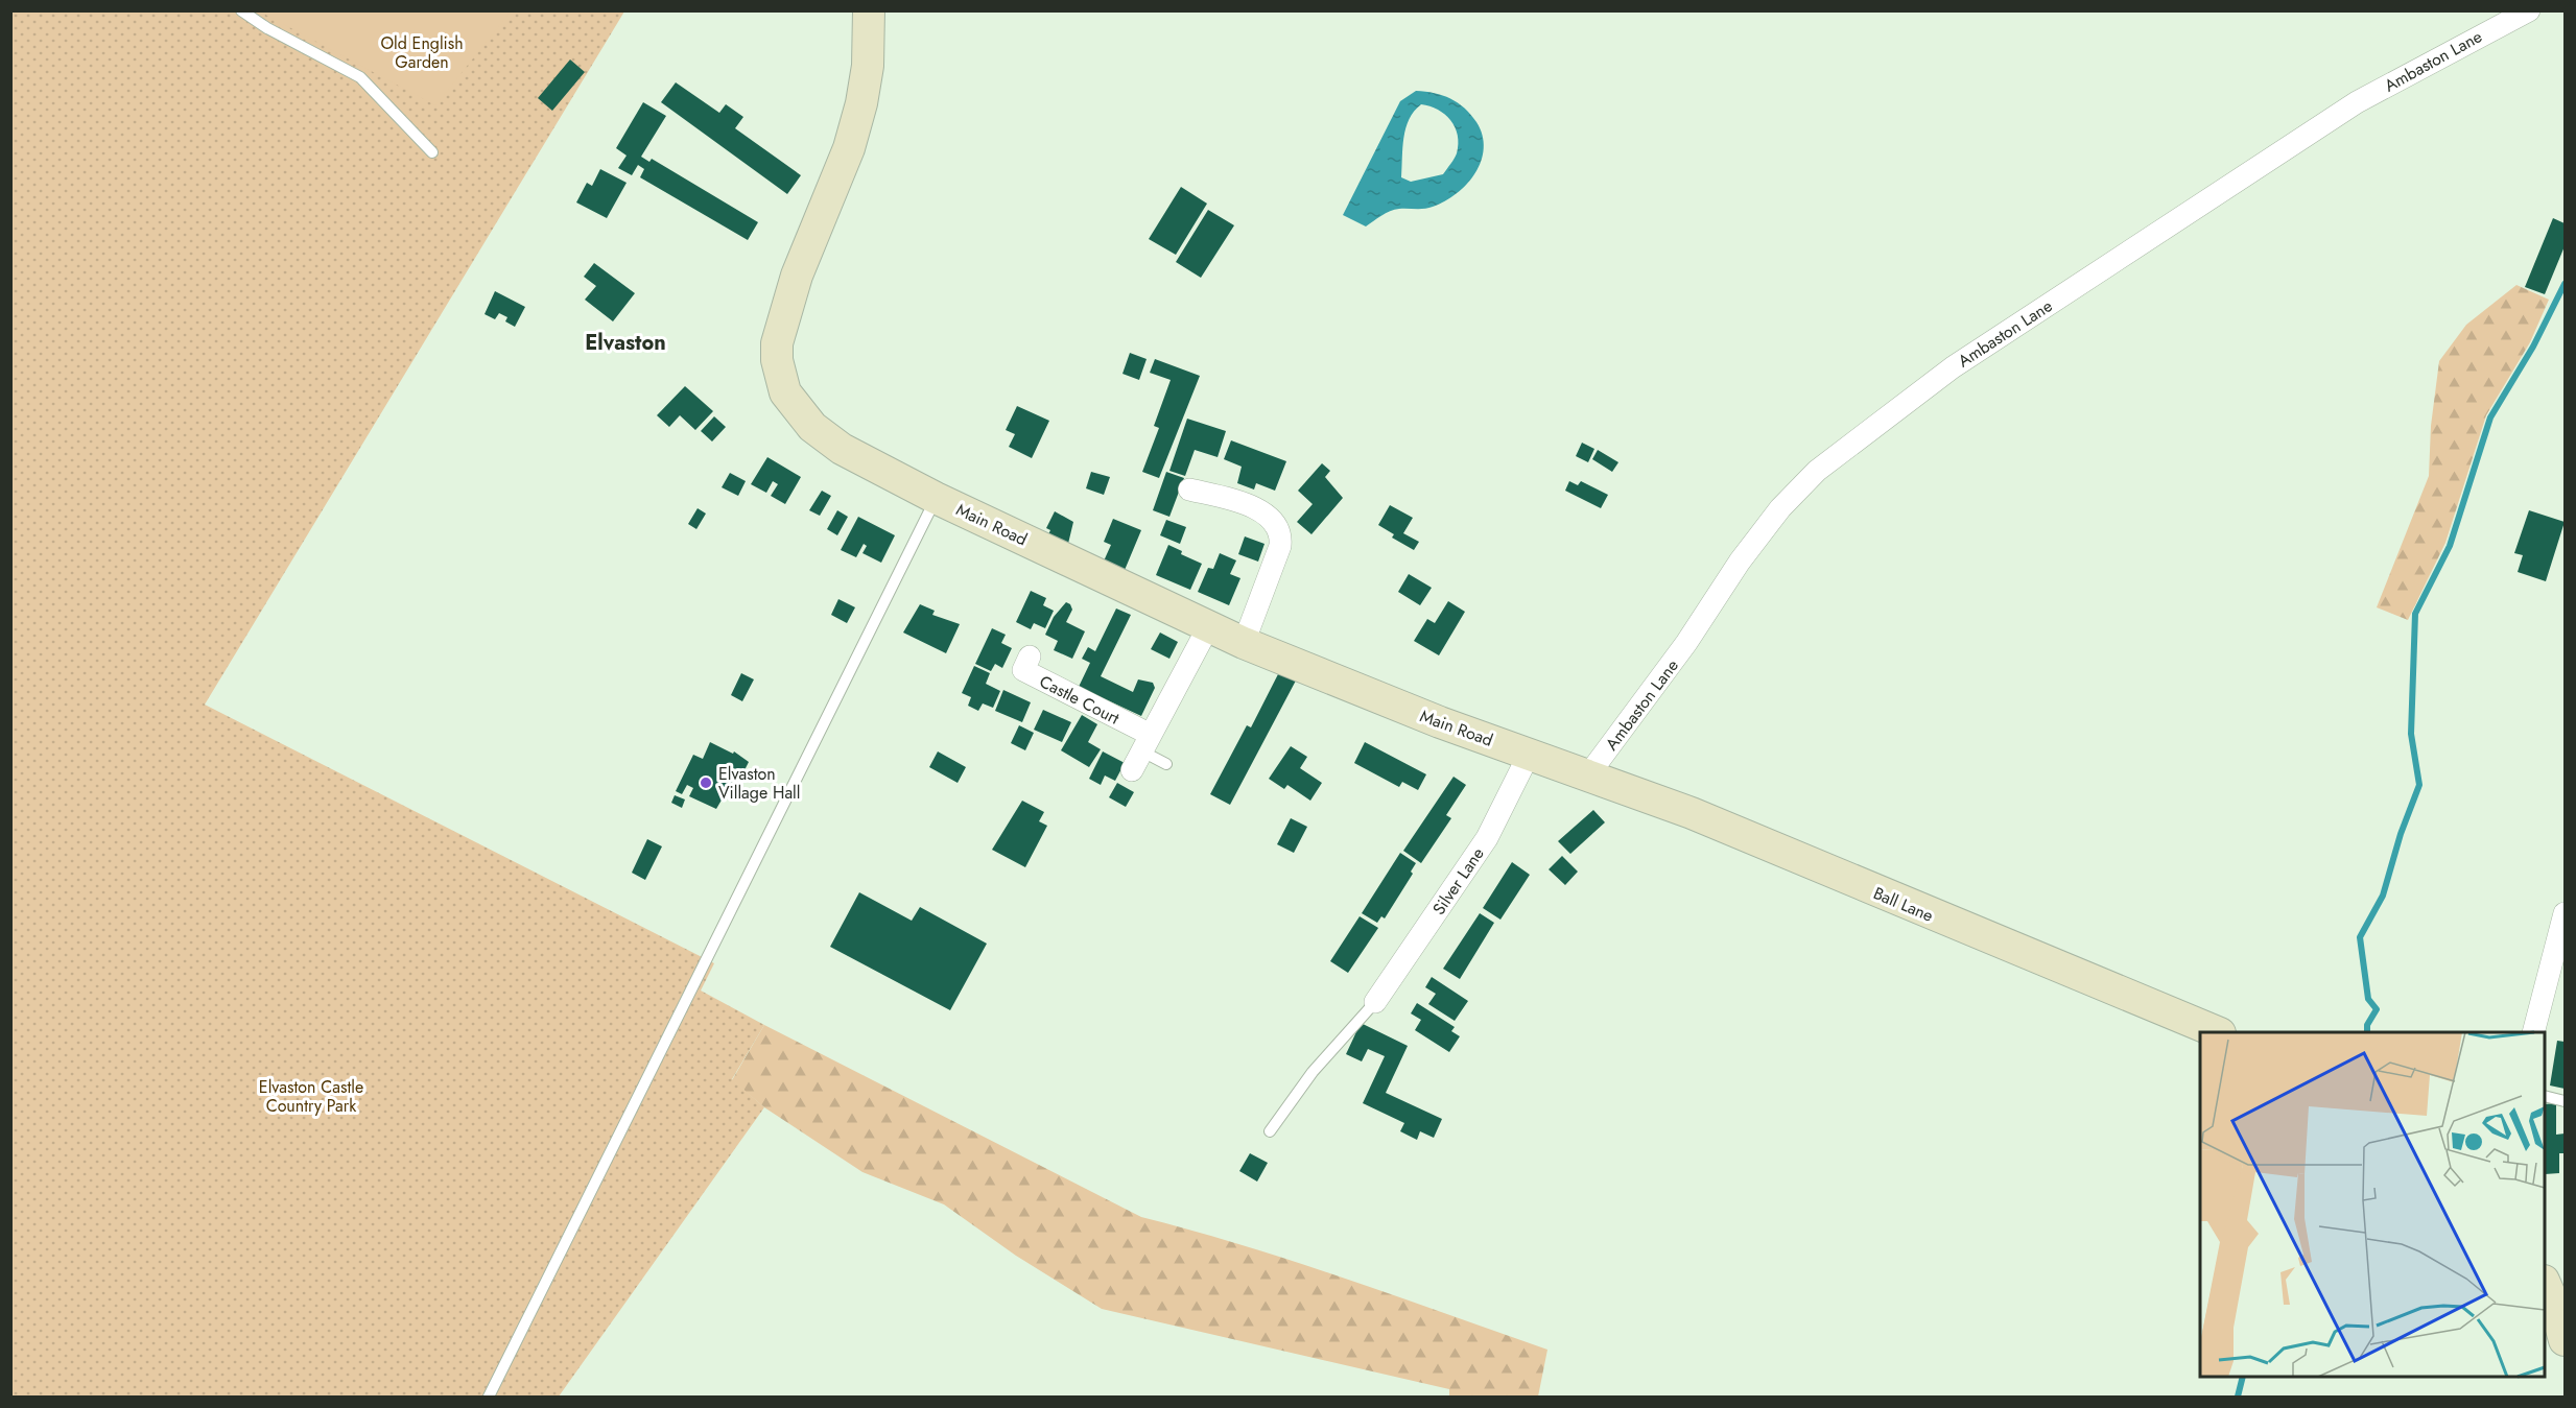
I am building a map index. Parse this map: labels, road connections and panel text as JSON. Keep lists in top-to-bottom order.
{
  "streets": {
    "main road": ["Main Road", "Ball Lane"],
    "street": ["Ambaston Lane", "Castle Court", "Silver Lane"]
  },
  "crossings": [
    ["Ambaston Lane", "Main Road"],
    ["Ambaston Lane", "Ball Lane"],
    ["Main Road", "Silver Lane"],
    ["Main Road", "Ball Lane"]
  ],
  "districts": ["Elvaston"],
  "parks": ["Old English Garden", "Elvaston Castle Country Park"],
  "places": ["Elvaston Village Hall"]
}
